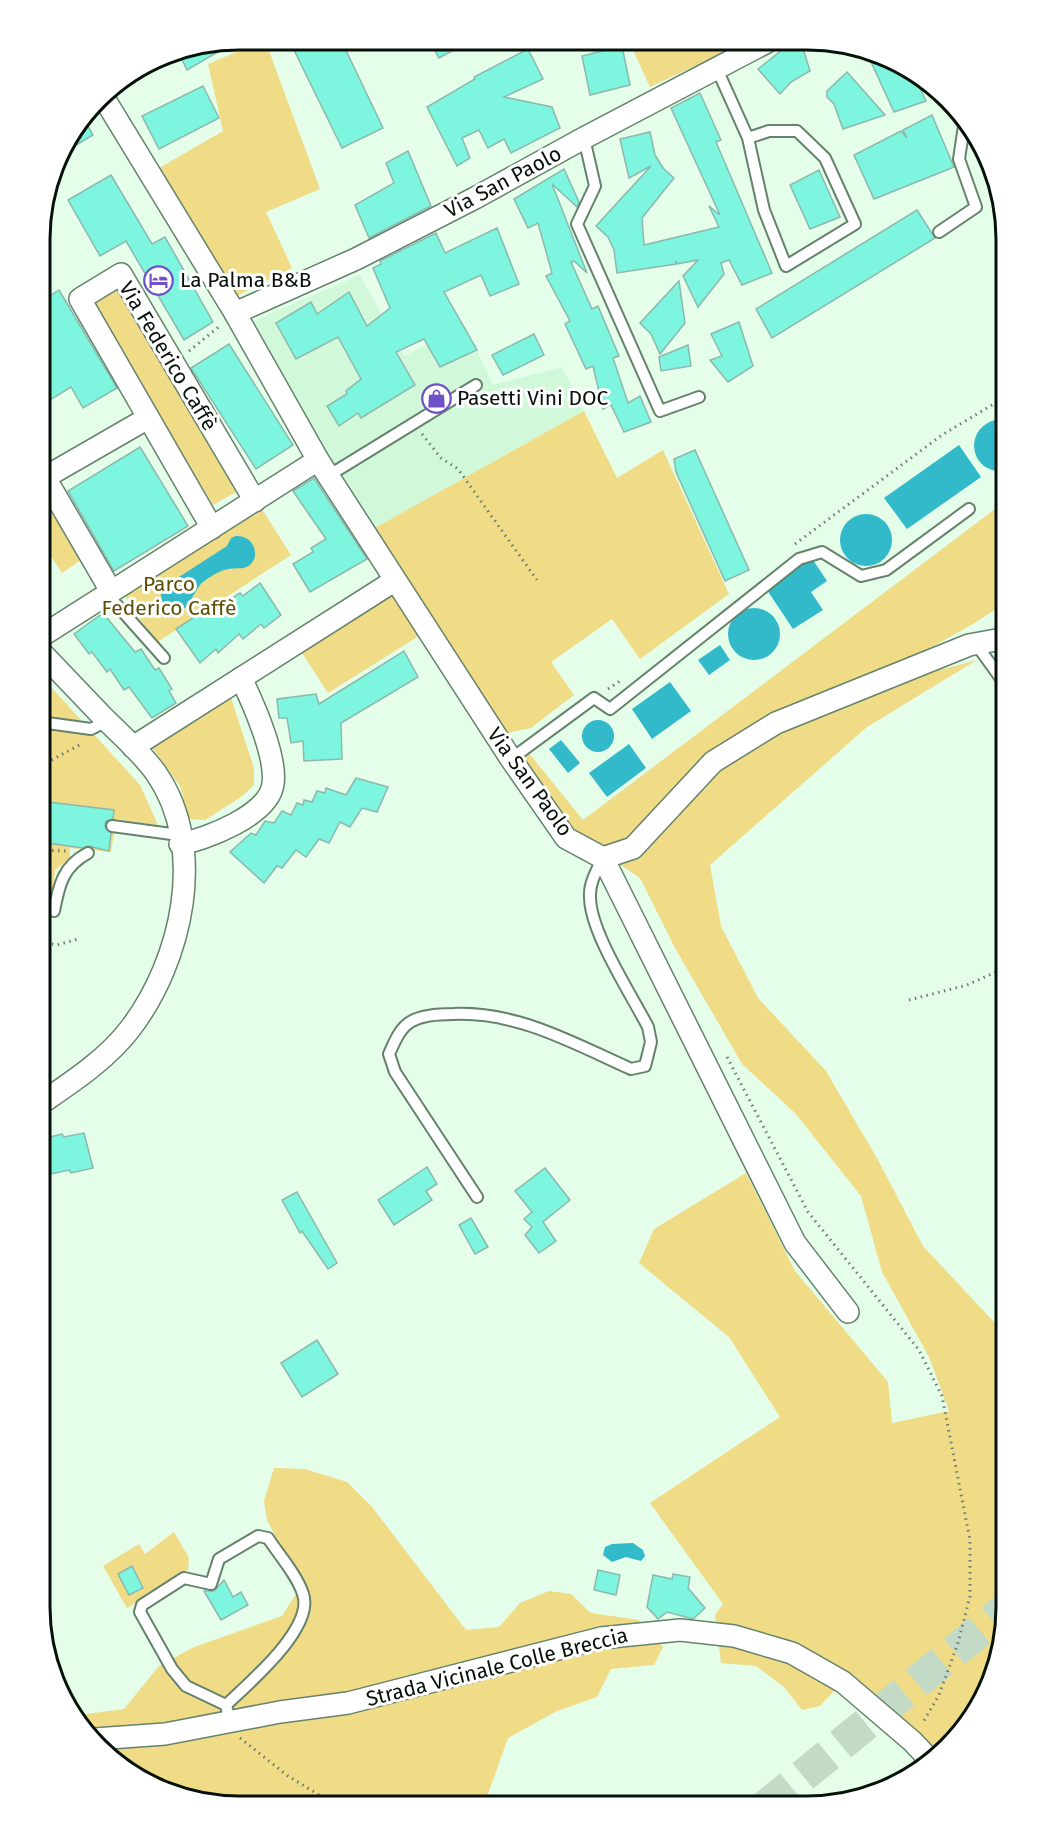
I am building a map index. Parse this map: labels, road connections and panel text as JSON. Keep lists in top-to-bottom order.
{
  "streets": {
    "street": ["Via San Paolo", "Via Federico Caffè", "Strada Vicinale Colle Breccia"]
  },
  "parks": ["Parco Federico Caffè"],
  "places": {
    "hotel": ["La Palma B&B"],
    "shop": ["Pasetti Vini DOC"]
  }
}
